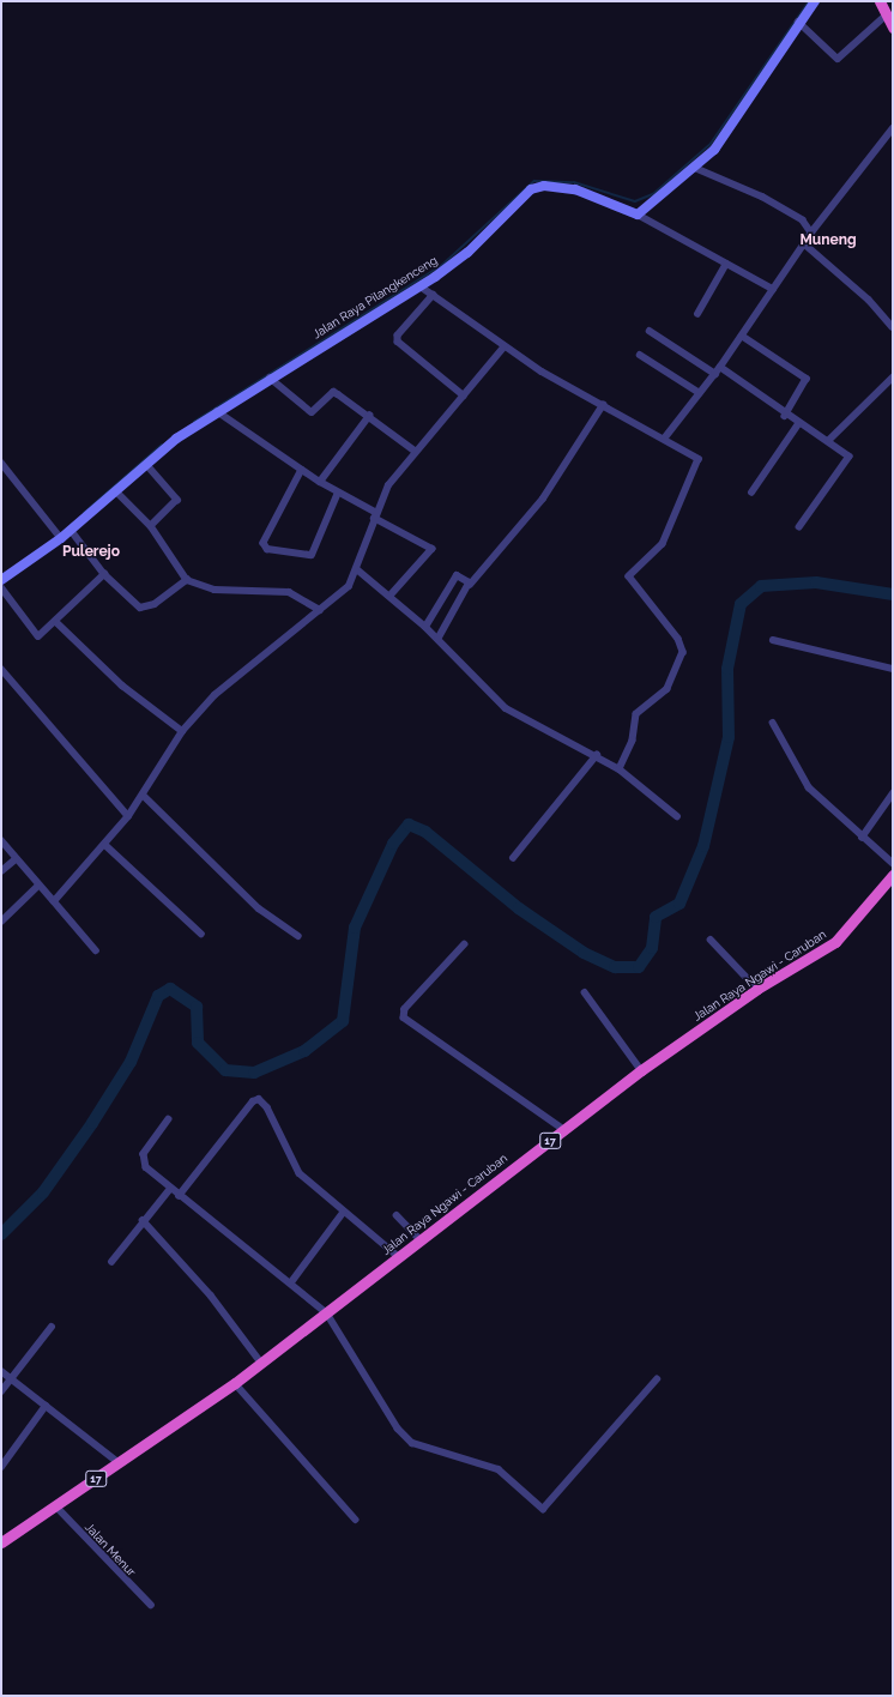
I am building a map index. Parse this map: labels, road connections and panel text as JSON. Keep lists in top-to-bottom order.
{
  "streets": {
    "highway": ["Jalan Raya Ngawi - Caruban", "17"],
    "main road": ["Jalan Raya Pilangkenceng"],
    "street": ["Jalan Menur"]
  },
  "crossings": [
    ["Jalan Raya Ngawi - Caruban", "Jalan Menur"]
  ],
  "districts": ["Muneng", "Pulerejo"]
}
